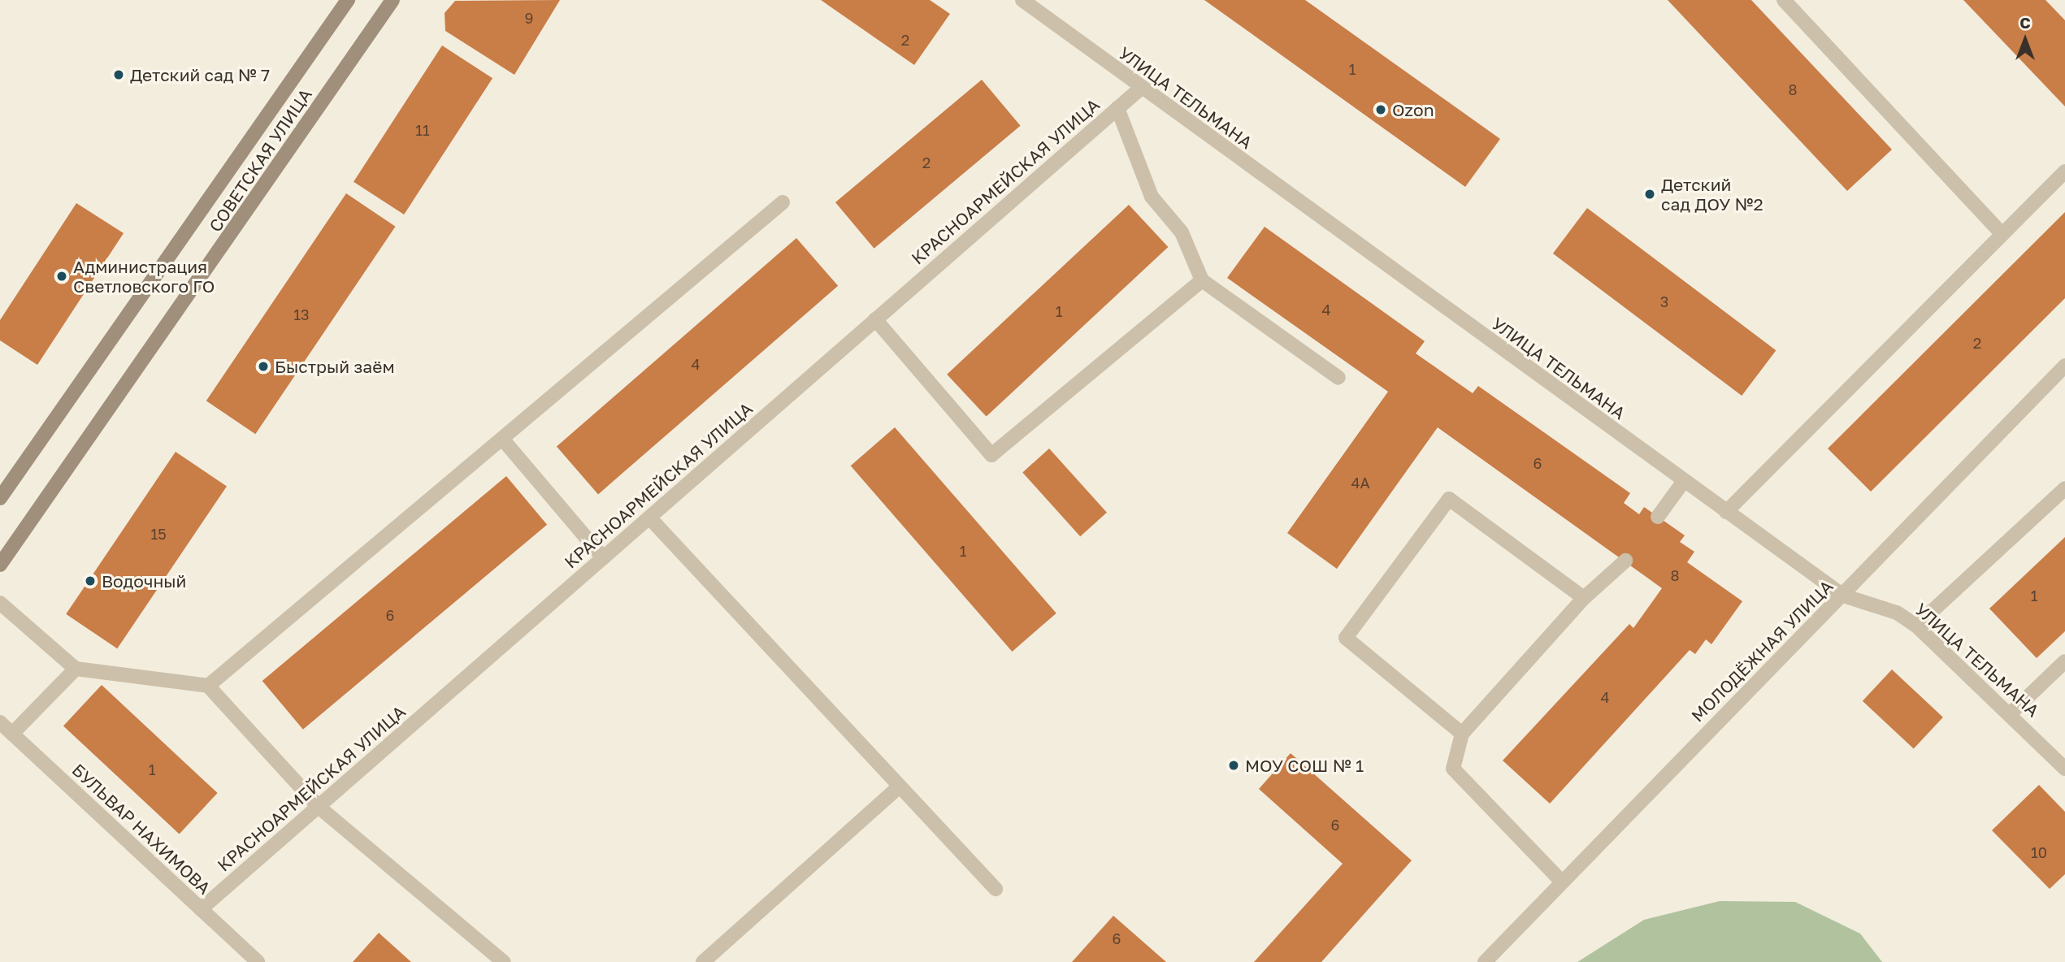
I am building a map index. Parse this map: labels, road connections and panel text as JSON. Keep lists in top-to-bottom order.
{
  "streets": {
    "main road": ["СОВЕТСКАЯ УЛИЦА"],
    "street": [
      "УЛИЦА ТЕЛЬМАНА",
      "КРАСНОАРМЕЙСКАЯ УЛИЦА",
      "МОЛОДЁЖНАЯ УЛИЦА",
      "БУЛЬВАР НАХИМОВА"
    ]
  },
  "crossings": [
    ["УЛИЦА ТЕЛЬМАНА", "КРАСНОАРМЕЙСКАЯ УЛИЦА"],
    ["УЛИЦА ТЕЛЬМАНА", "МОЛОДЁЖНАЯ УЛИЦА"],
    ["КРАСНОАРМЕЙСКАЯ УЛИЦА", "БУЛЬВАР НАХИМОВА"]
  ],
  "places": [
    "Детский сад № 7",
    "Ozon",
    "Детский сад ДОУ №2",
    "Администрация Светловского ГО",
    "Быстрый заём",
    "Водочный",
    "МОУ СОШ № 1"
  ],
  "house_numbers": [
    "9",
    "2",
    "1",
    "8",
    "11",
    "2",
    "3",
    "4",
    "1",
    "13",
    "2",
    "4",
    "6",
    "4А",
    "15",
    "1",
    "8",
    "1",
    "6",
    "4",
    "1",
    "6",
    "10",
    "6"
  ],
  "north": "top"
}
